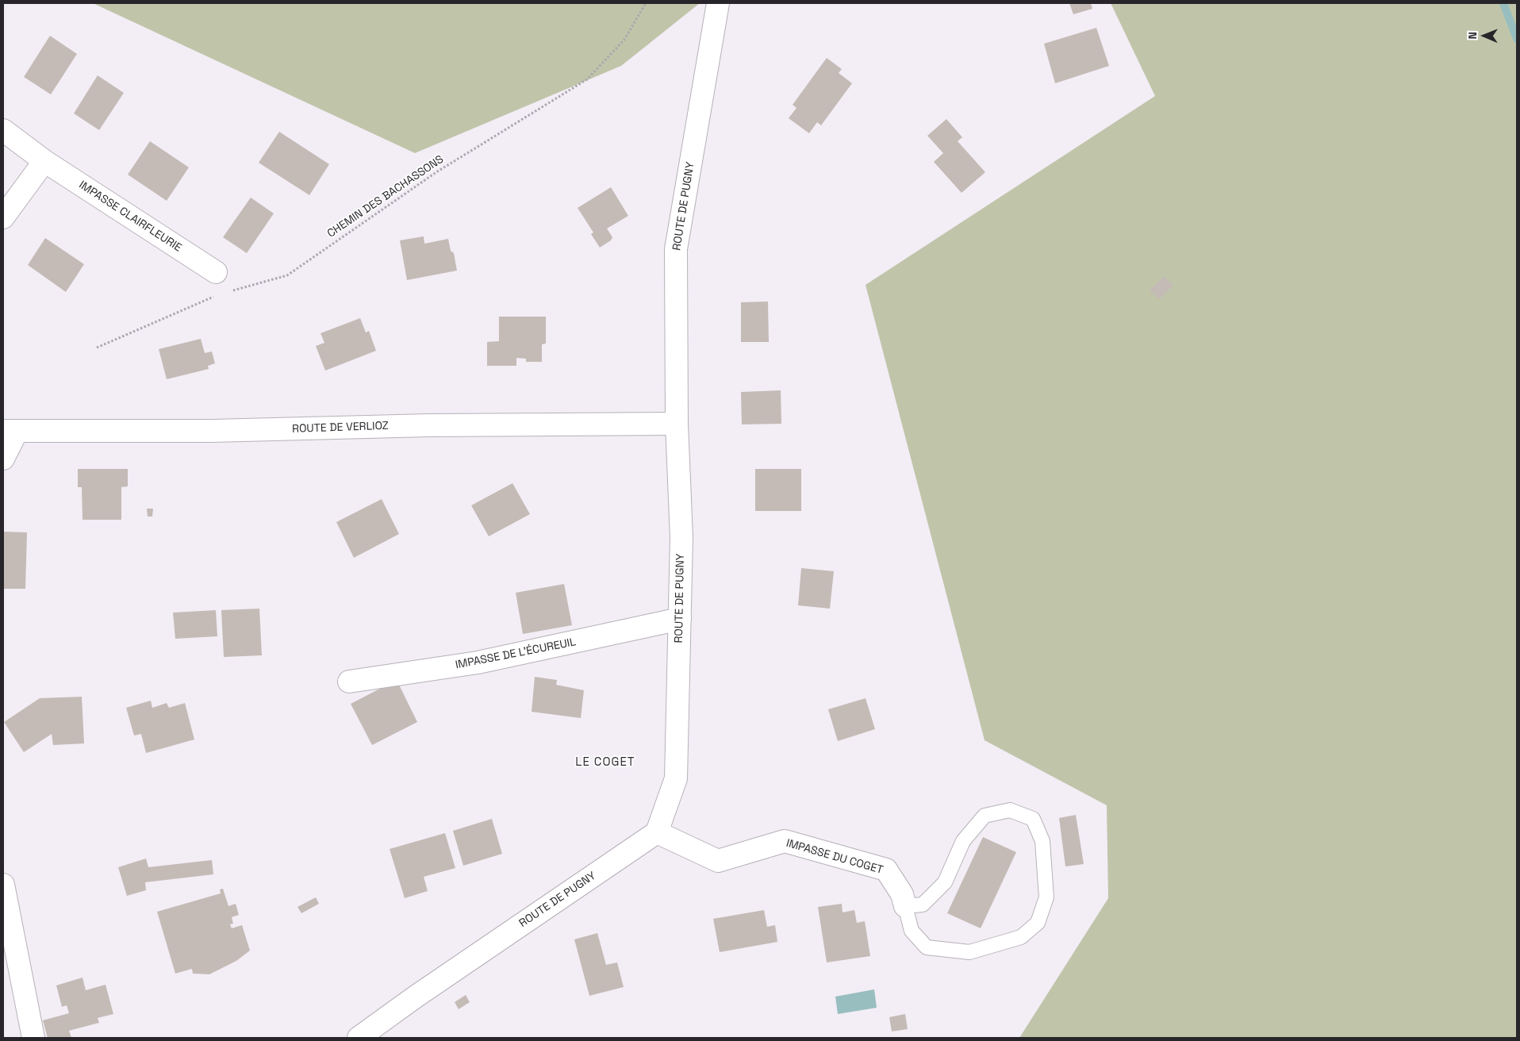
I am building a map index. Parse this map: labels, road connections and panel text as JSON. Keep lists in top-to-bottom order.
{
  "streets": {
    "street": [
      "ROUTE DE PUGNY",
      "IMPASSE CLAIRFLEURIE",
      "ROUTE DE VERLIOZ",
      "IMPASSE DE L'ÉCUREUIL",
      "IMPASSE DU COGET"
    ],
    "path": ["CHEMIN DES BACHASSONS"]
  },
  "crossings": [
    ["ROUTE DE PUGNY", "ROUTE DE VERLIOZ"],
    ["ROUTE DE PUGNY", "IMPASSE DE L'ÉCUREUIL"],
    ["ROUTE DE PUGNY", "IMPASSE DU COGET"]
  ],
  "districts": ["LE COGET"],
  "north": "left"
}
